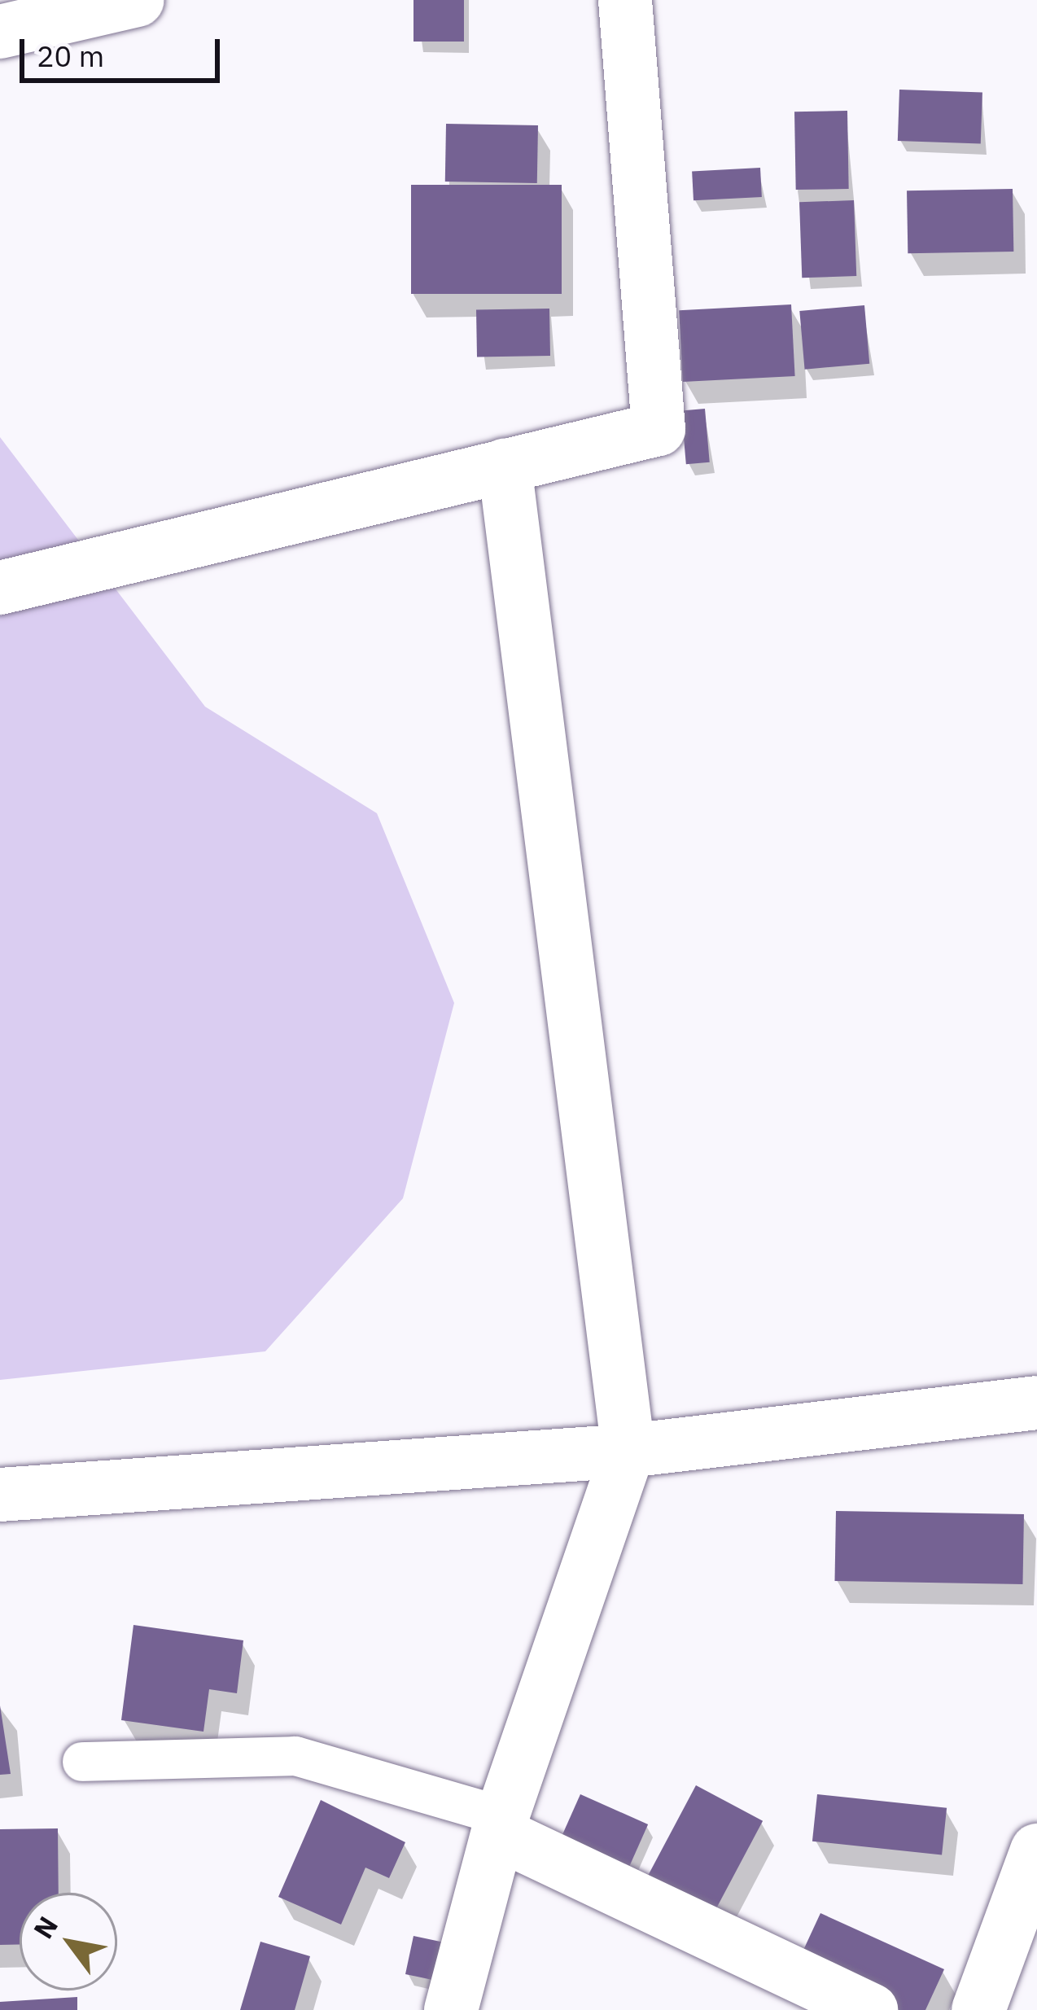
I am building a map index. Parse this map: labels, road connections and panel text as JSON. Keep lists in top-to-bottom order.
{
  "scale_bar": "20 m",
  "north": "top left"
}
